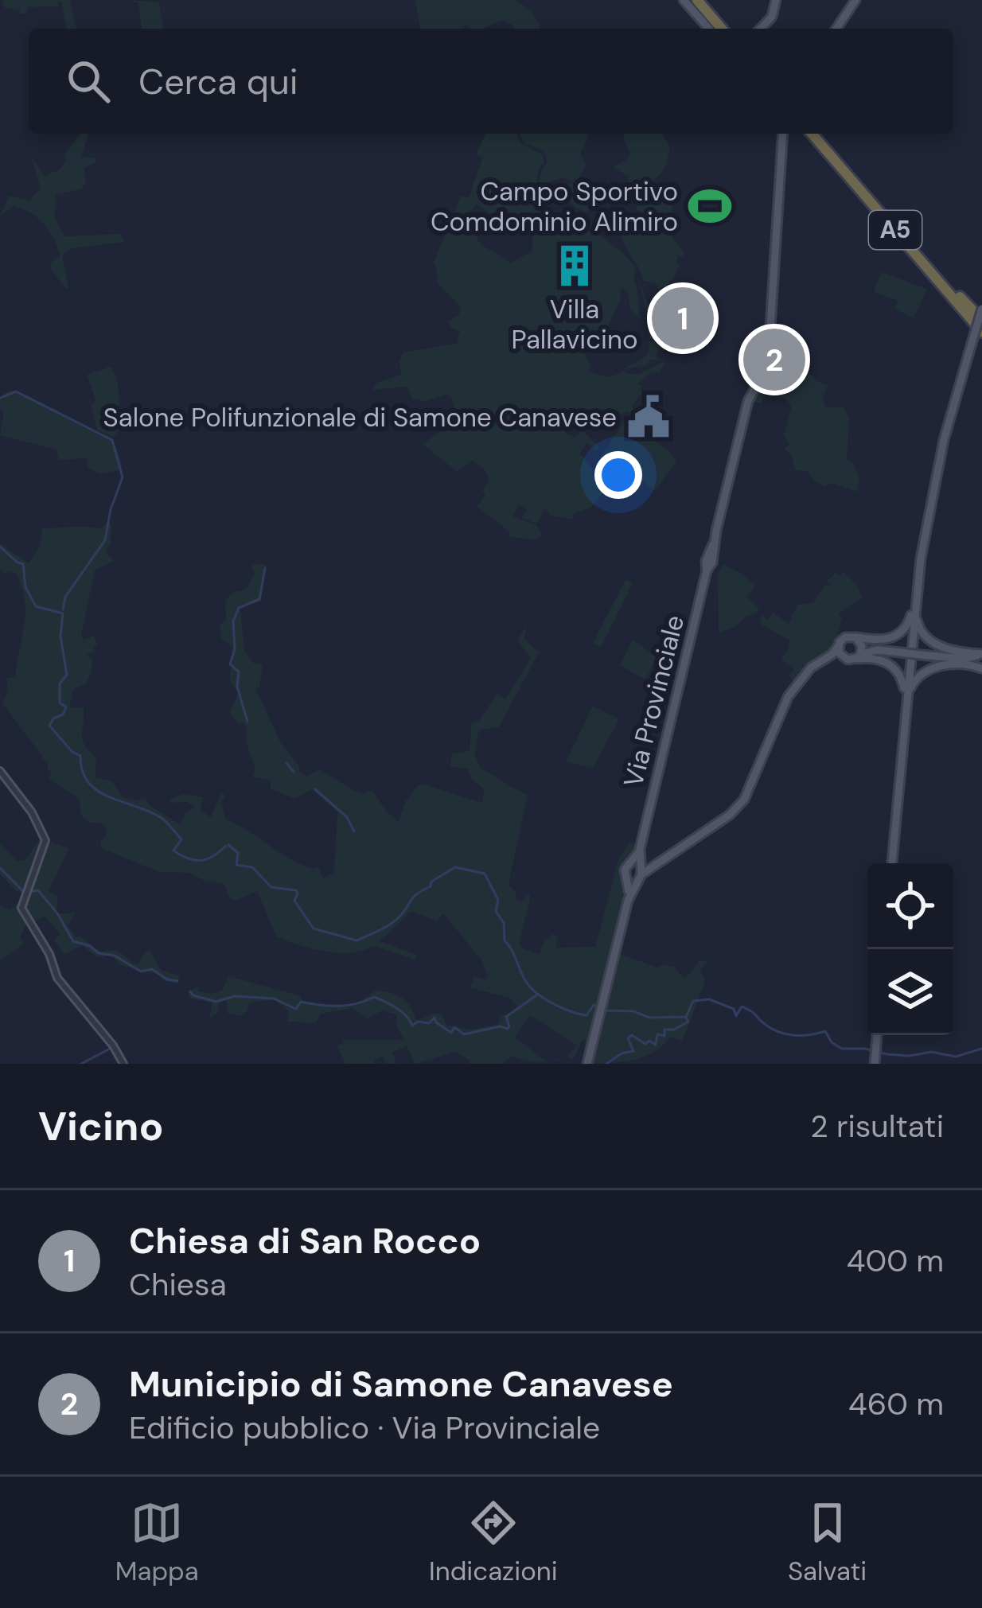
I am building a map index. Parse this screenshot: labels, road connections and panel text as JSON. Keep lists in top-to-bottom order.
{
  "streets": {
    "highway": ["A5"],
    "main road": ["Via Provinciale"]
  },
  "places": {
    "sports": ["Campo Sportivo Comdominio Alimiro"],
    "building": ["Villa Pallavicino"],
    "public building": ["Salone Polifunzionale di Samone Canavese"]
  },
  "page": {
    "search": "Cerca qui",
    "pins": ["1", "2"],
    "heading": ["Vicino", "2 risultati"],
    "list": [
      {
        "mark": "1",
        "name": "Chiesa di San Rocco",
        "note": "Chiesa",
        "value": "400 m"
      },
      {
        "mark": "2",
        "name": "Municipio di Samone Canavese",
        "note": "Edificio pubblico · Via Provinciale",
        "value": "460 m"
      }
    ],
    "nav": ["Mappa", "Indicazioni", "Salvati"]
  }
}
